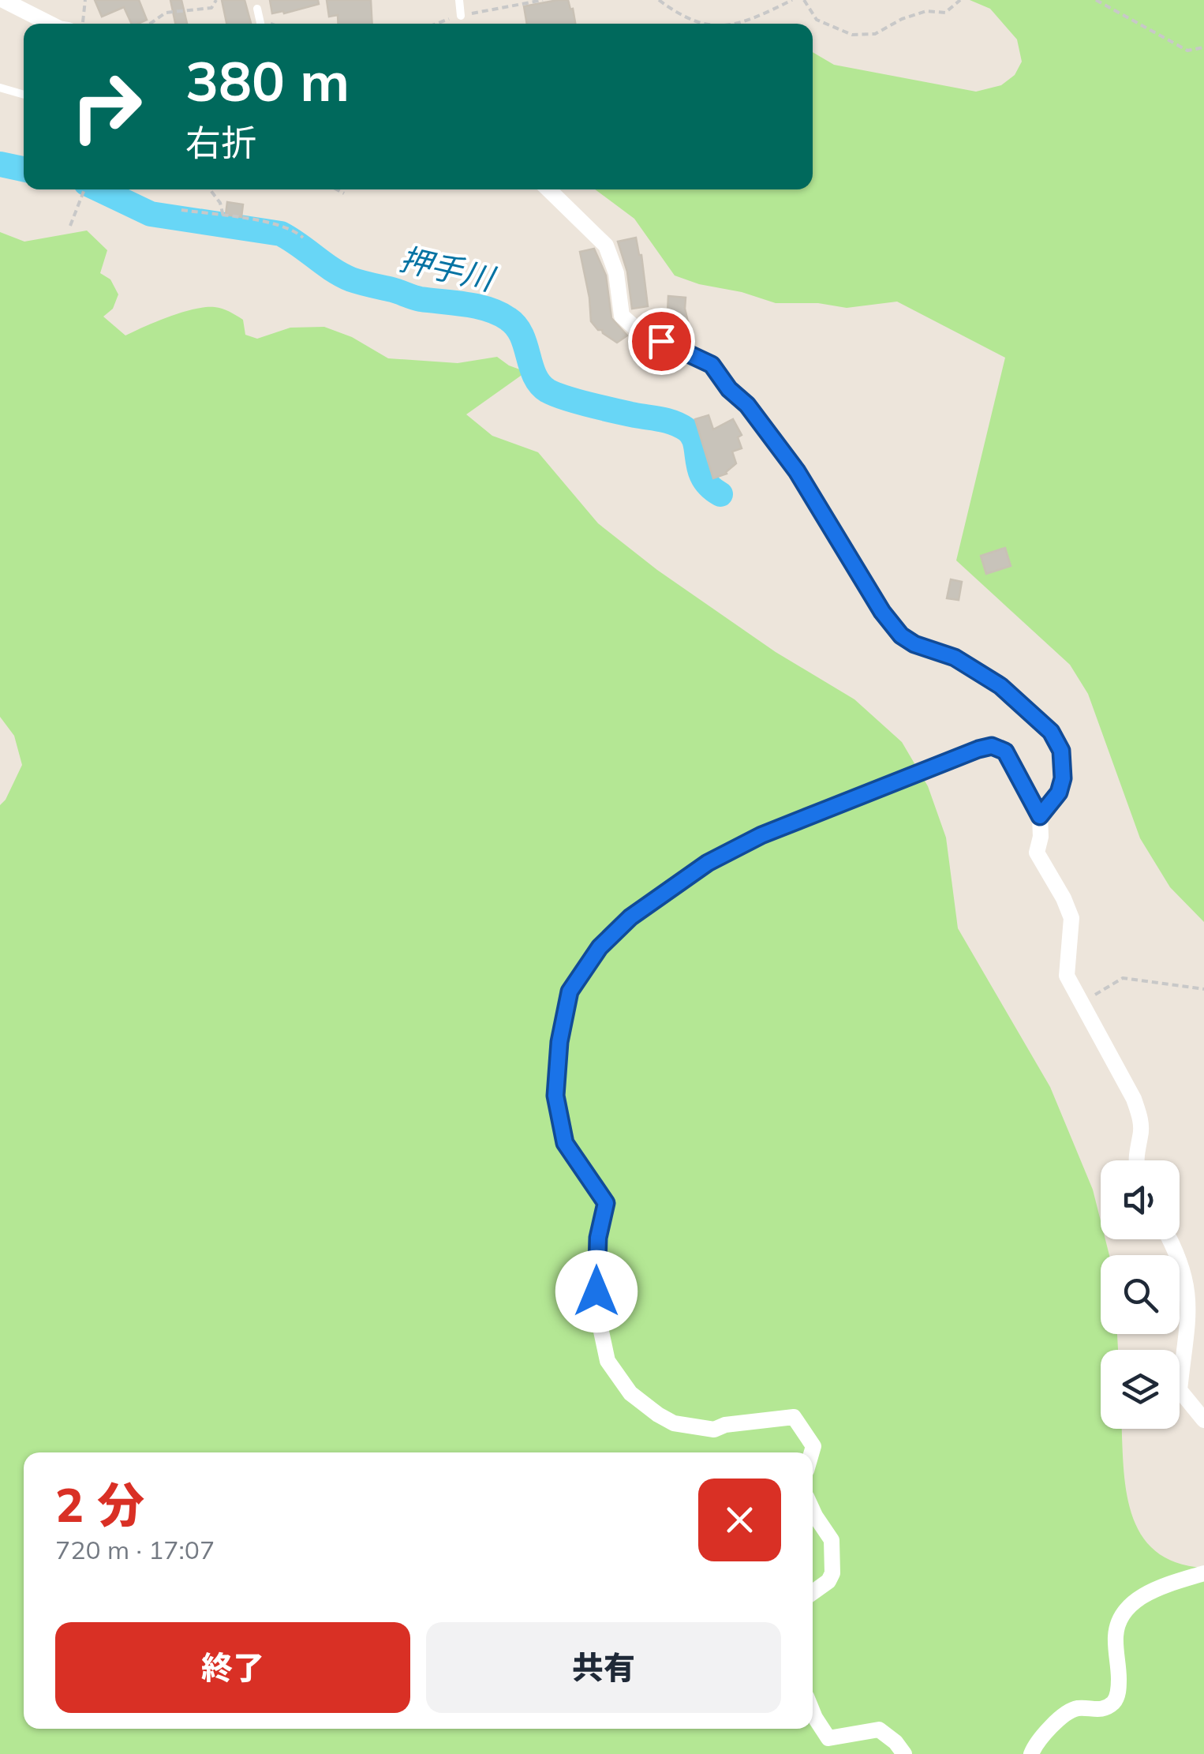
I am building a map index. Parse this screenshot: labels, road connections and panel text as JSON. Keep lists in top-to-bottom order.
{
  "water": ["押手川"],
  "page": {
    "turn": ["380 m", "右折"],
    "heading": ["2 分", "720 m · 17:07"],
    "buttons": ["終了", "共有"]
  }
}
